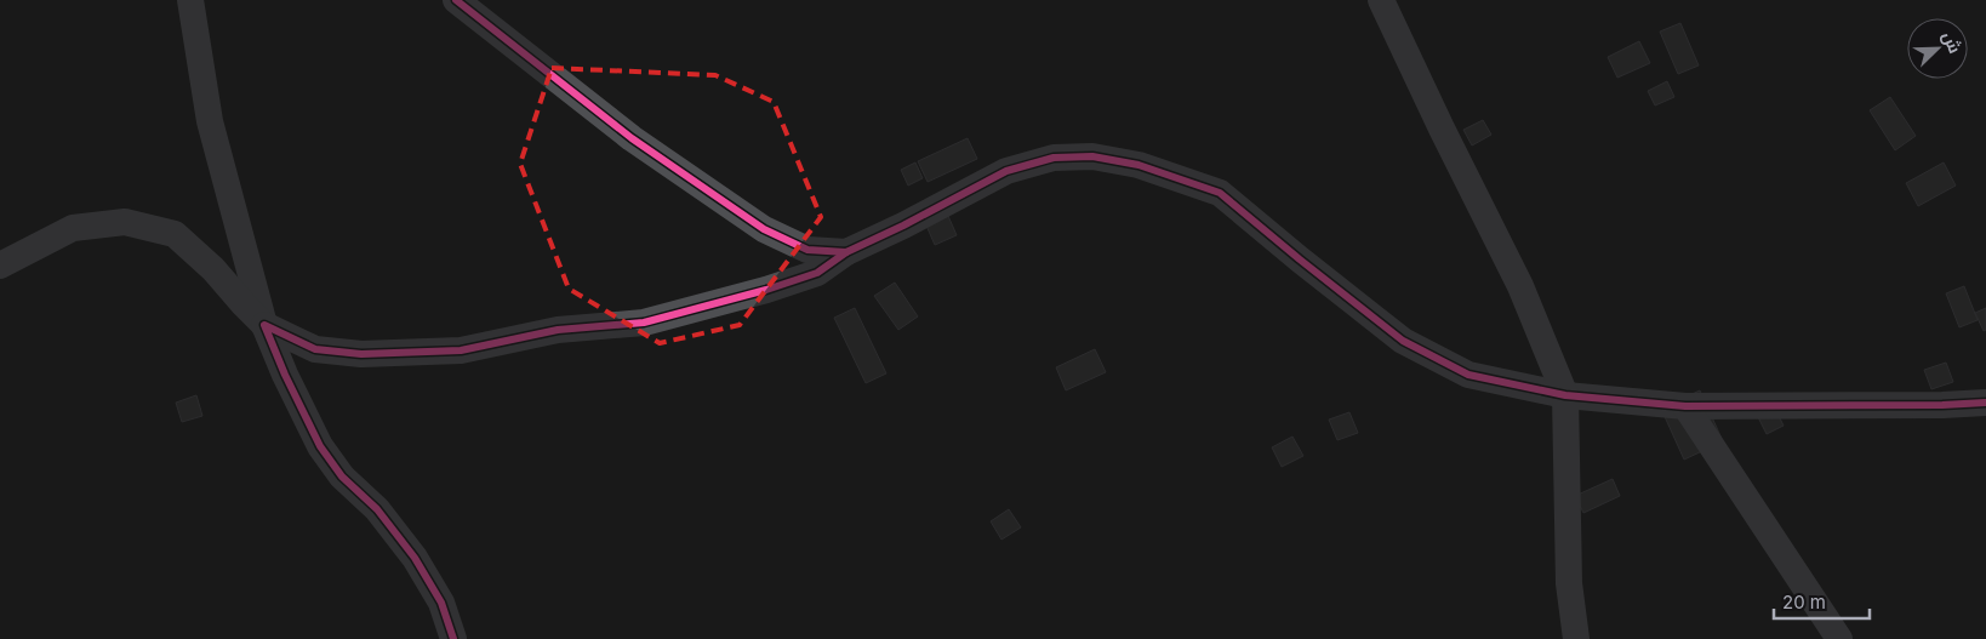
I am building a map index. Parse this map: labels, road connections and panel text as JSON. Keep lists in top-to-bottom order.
{
  "scale_bar": "20 m",
  "north": "top right"
}
